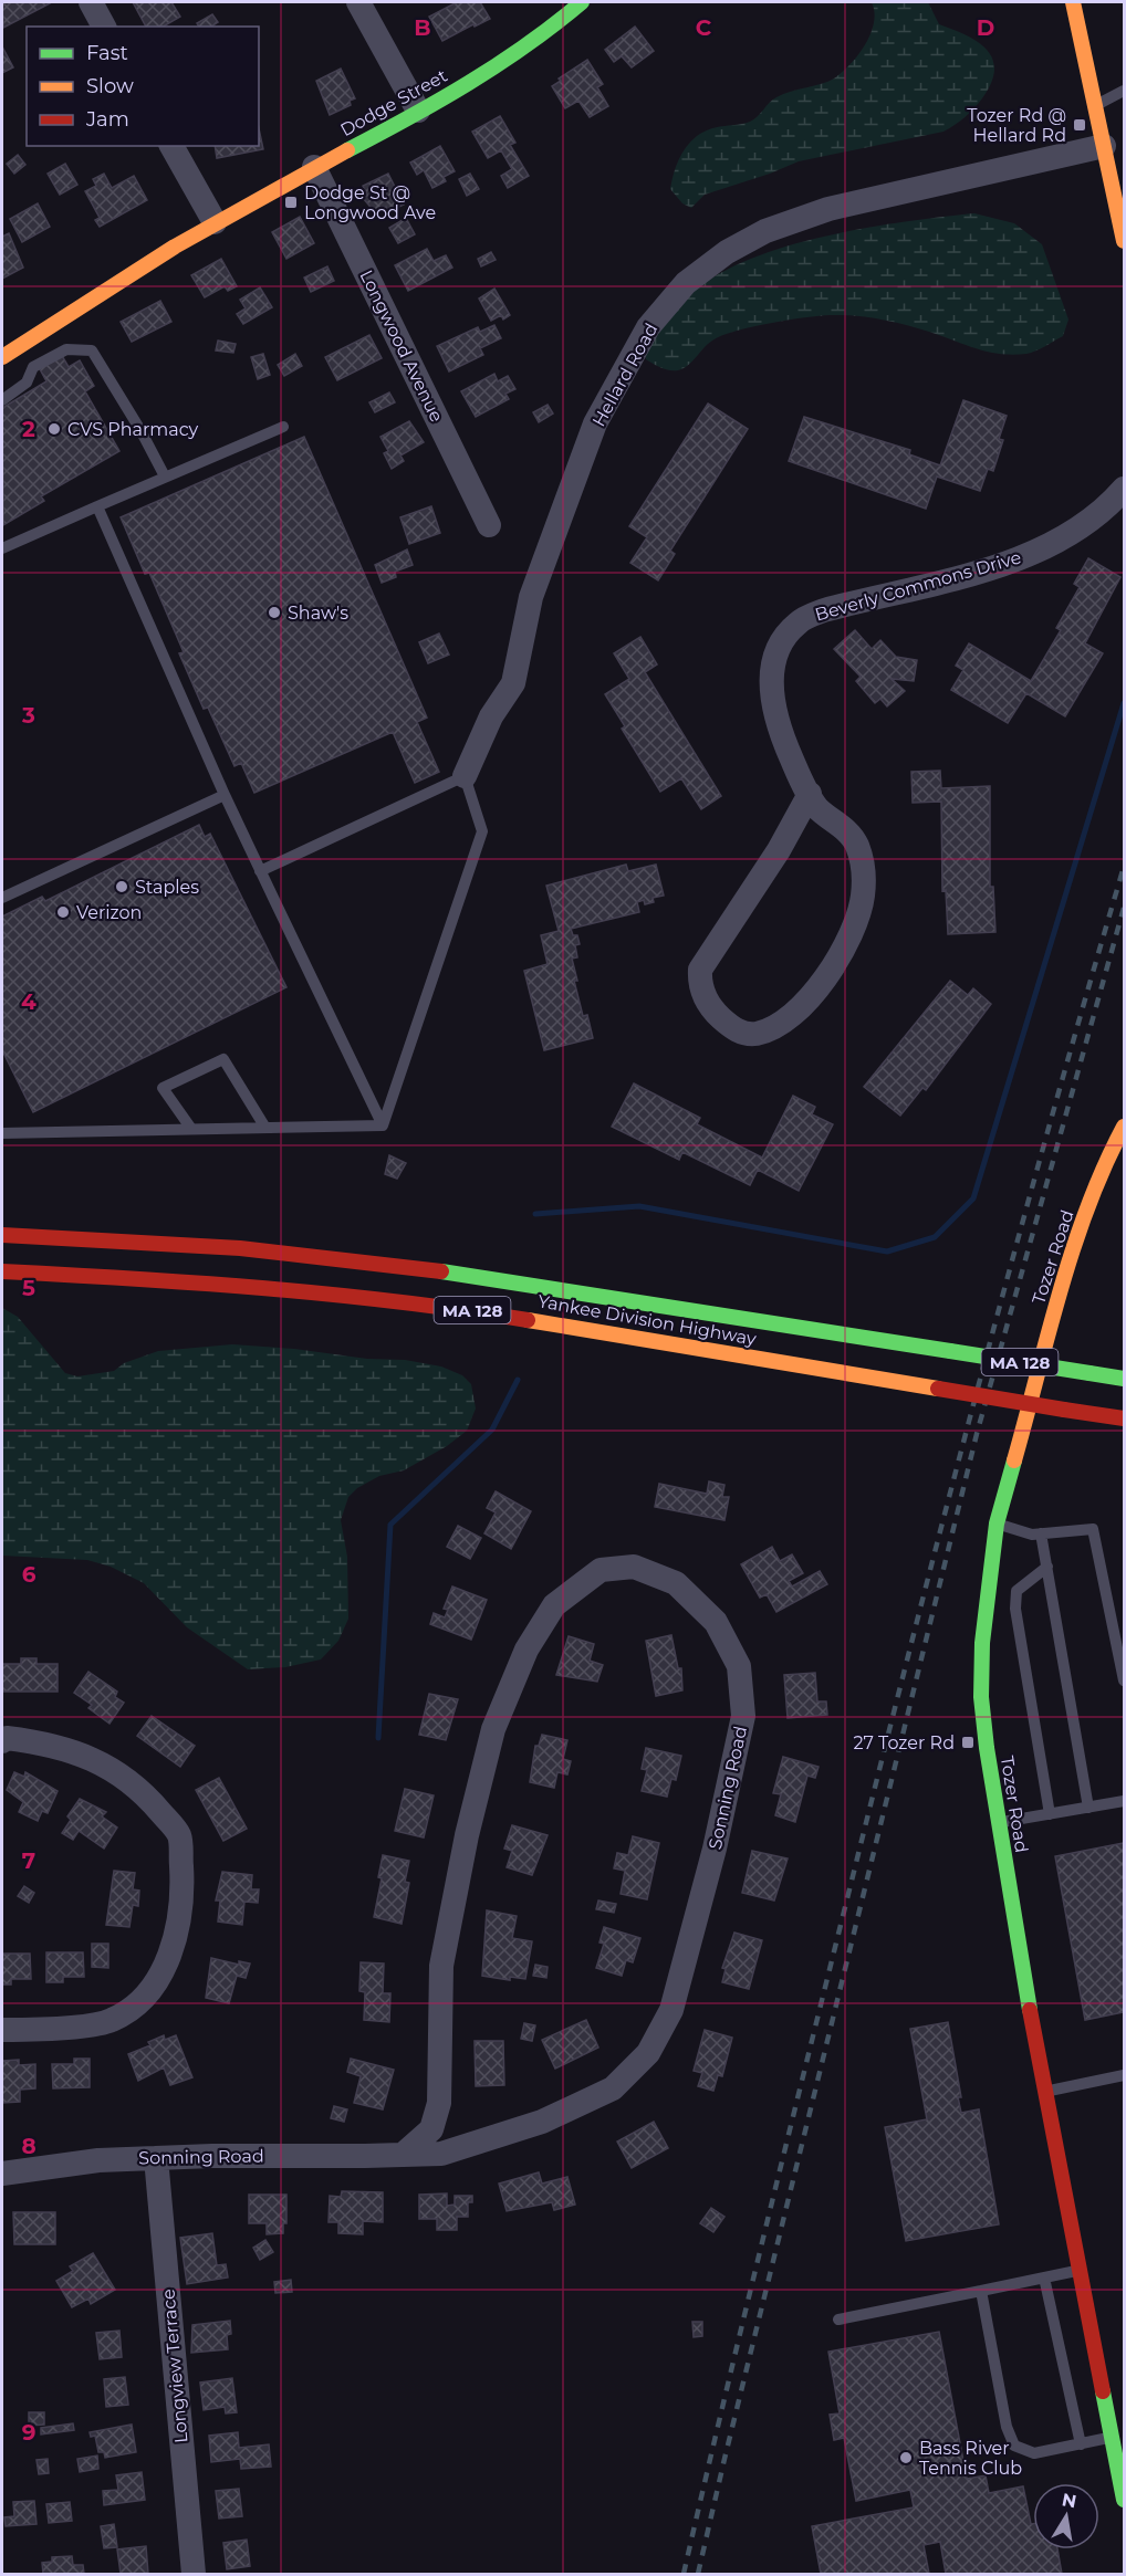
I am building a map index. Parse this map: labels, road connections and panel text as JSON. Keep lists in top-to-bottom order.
{
  "streets": {
    "main road": [
      "Dodge Street",
      "Tozer Road",
      "MA 128",
      "Yankee Division Highway"
    ],
    "street": [
      "Longwood Avenue",
      "Hellard Road",
      "Beverly Commons Drive",
      "Sonning Road",
      "Longview Terrace"
    ]
  },
  "crossings": [
    ["Dodge Street", "Longwood Avenue"],
    ["Sonning Road", "Longview Terrace"]
  ],
  "places": {
    "transit": ["Tozer Rd @ Hellard Rd", "Dodge St @ Longwood Ave", "27 Tozer Rd"],
    "other": [
      "CVS Pharmacy",
      "Shaw's",
      "Staples",
      "Verizon",
      "Bass River Tennis Club"
    ]
  },
  "legend": ["Fast", "Slow", "Jam"],
  "north": "top",
  "grid": {
    "columns": ["B", "C", "D"],
    "rows": [
      "2",
      "3",
      "4",
      "5",
      "6",
      "7",
      "8",
      "9"
    ]
  }
}
